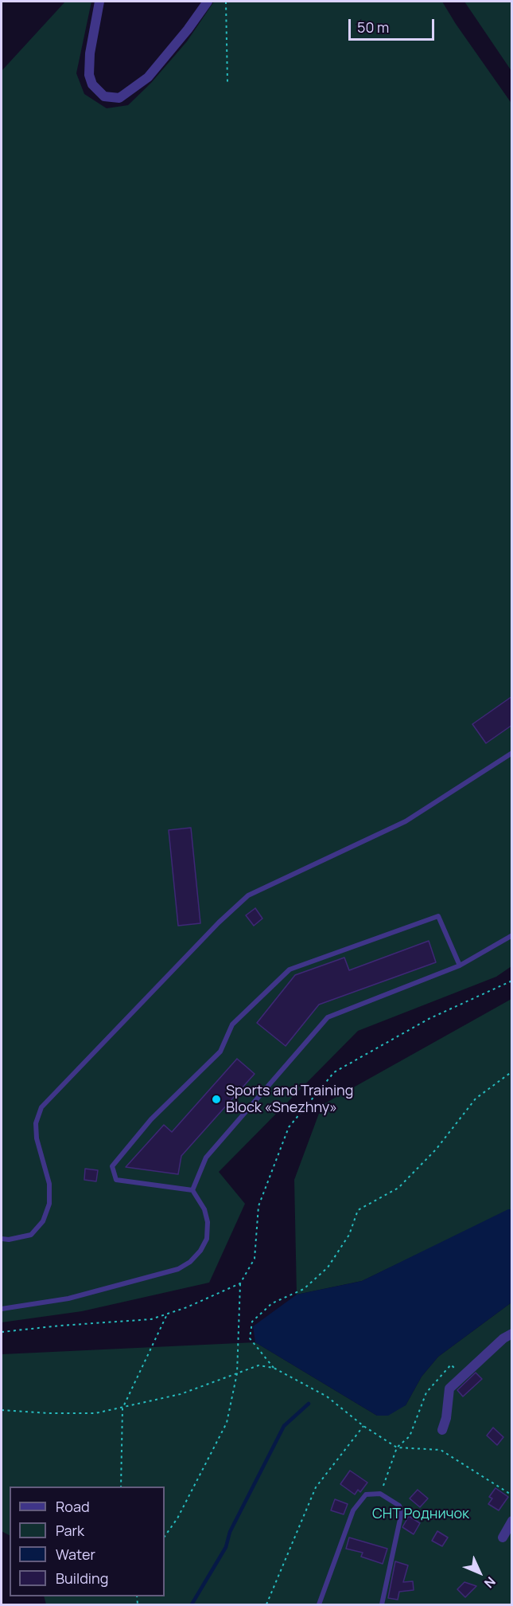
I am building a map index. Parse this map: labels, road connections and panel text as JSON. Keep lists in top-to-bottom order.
{
  "parks": ["СНТ Родничок"],
  "places": ["Sports and Training Block «Snezhny»"],
  "legend": [
    "Road",
    "Park",
    "Water",
    "Building"
  ],
  "scale_bar": "50 m",
  "north": "bottom right"
}
